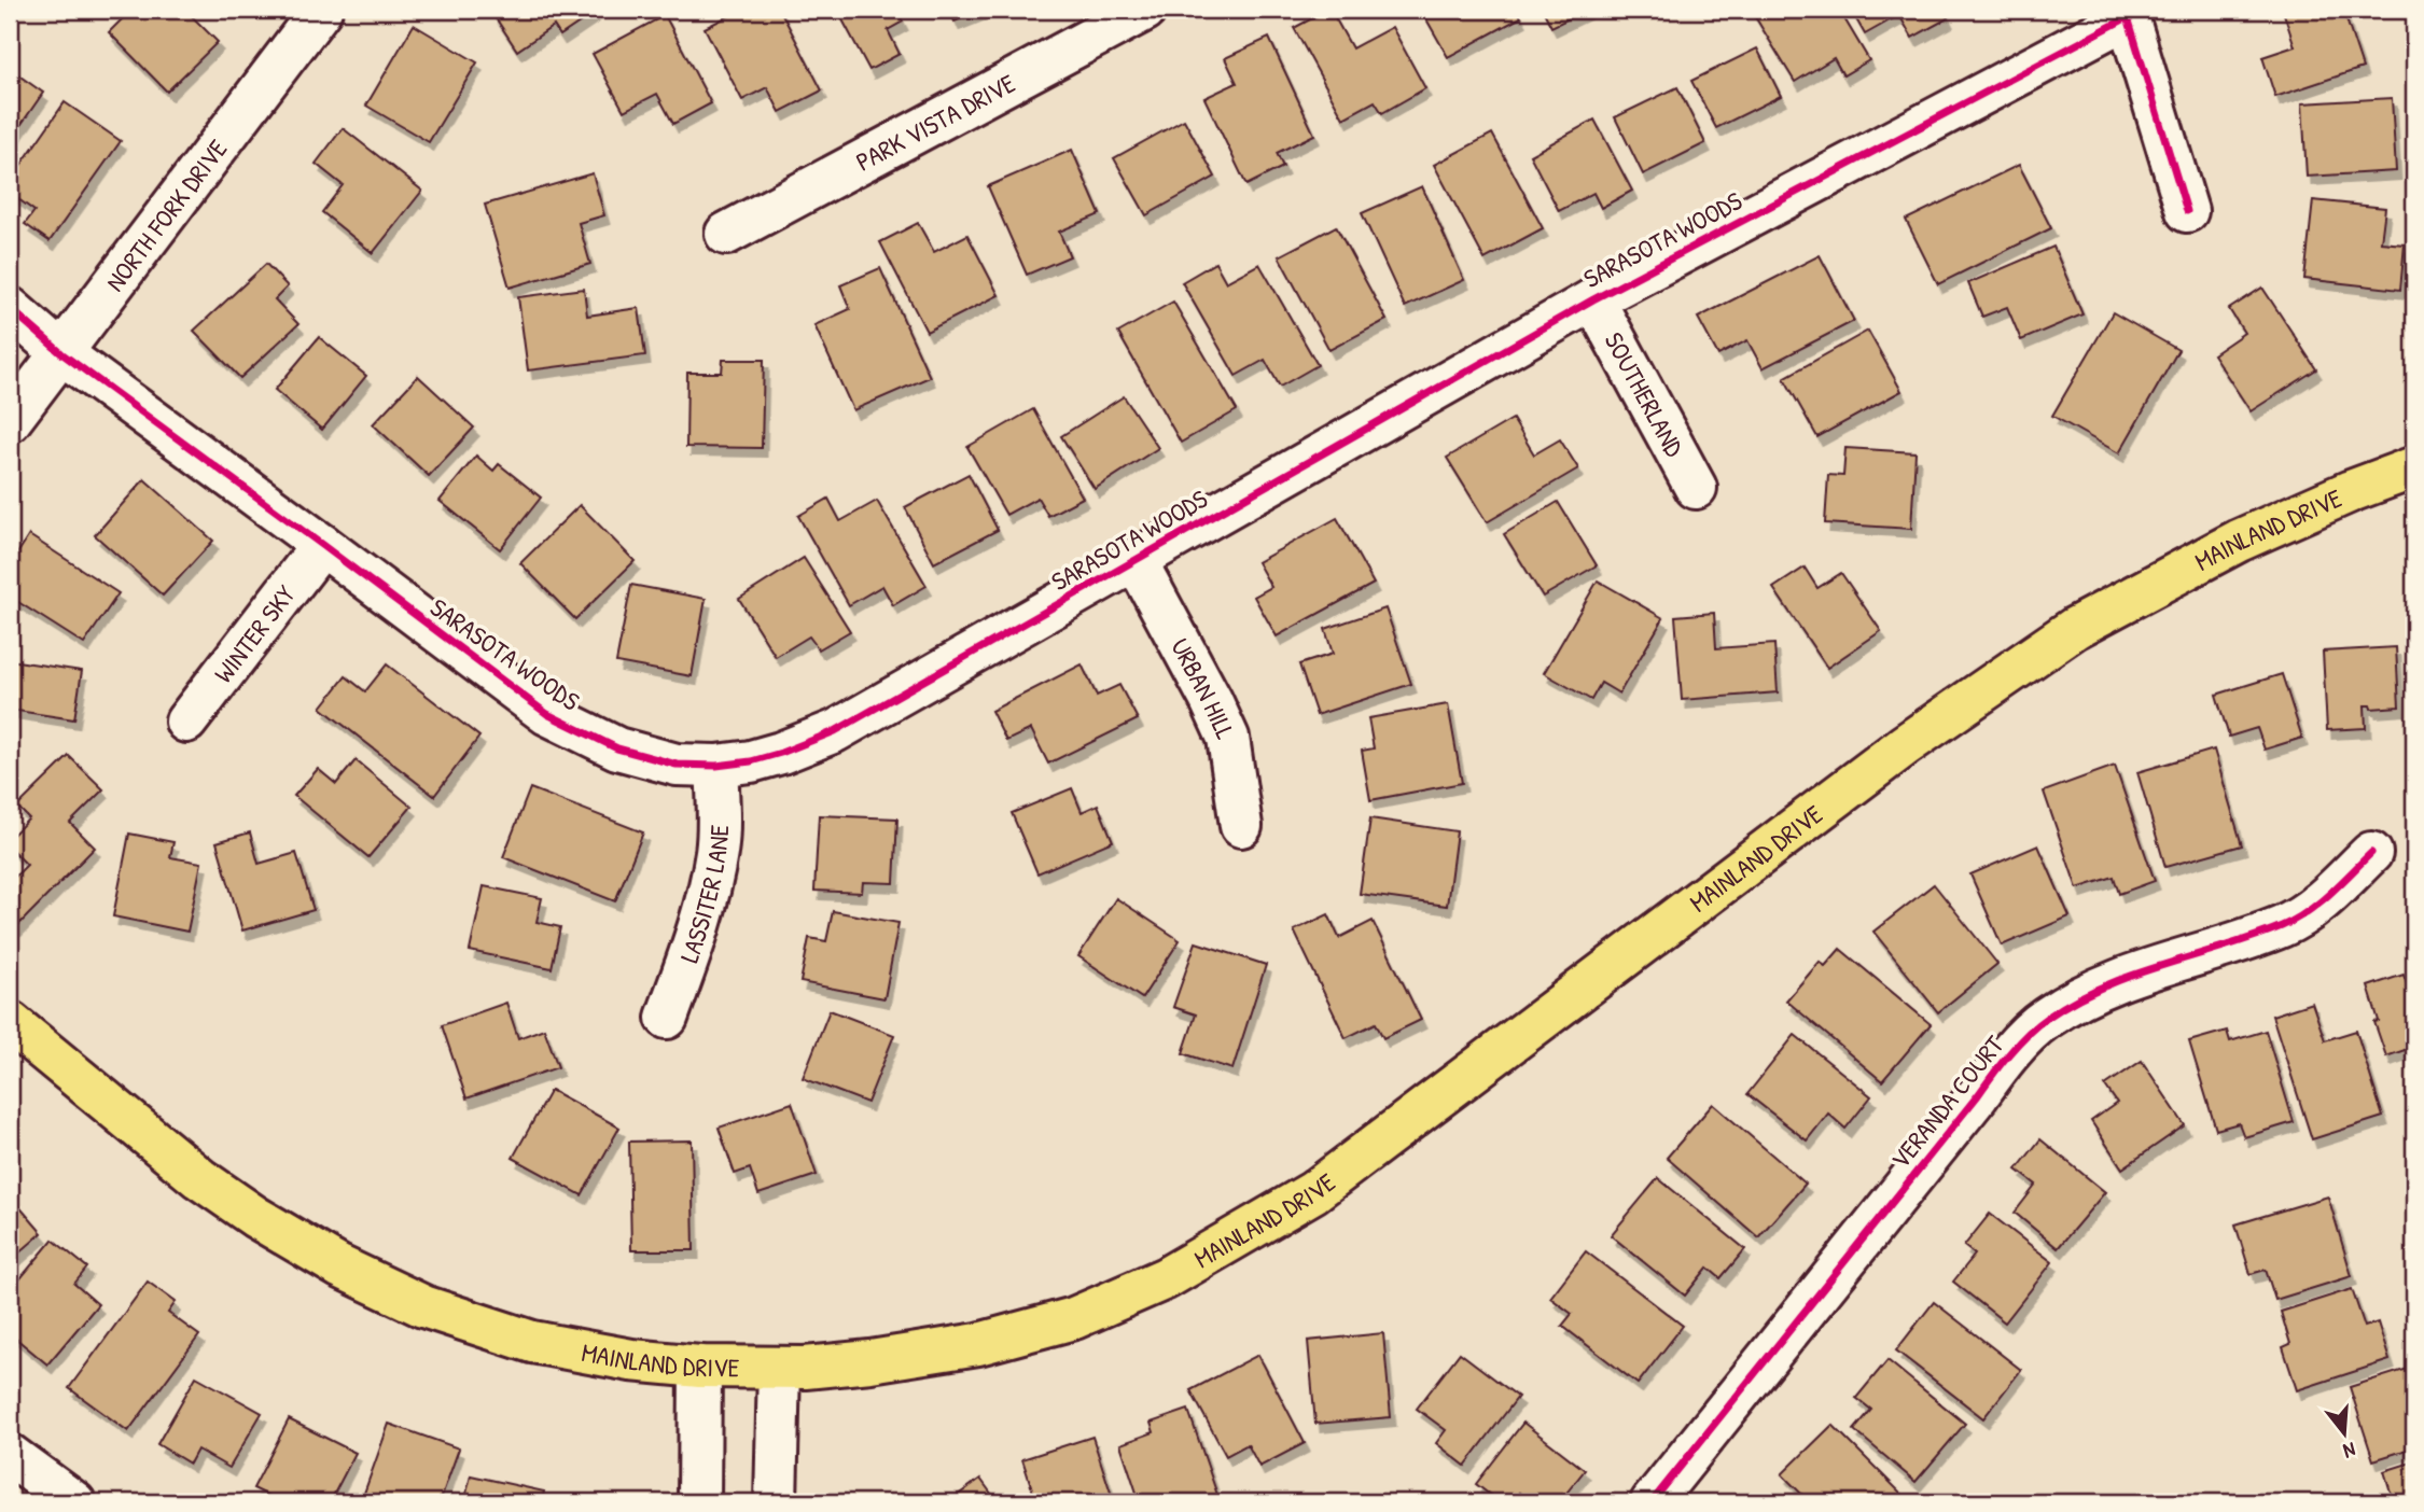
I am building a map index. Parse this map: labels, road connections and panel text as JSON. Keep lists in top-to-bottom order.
{
  "streets": {
    "main road": ["MAINLAND DRIVE"],
    "street": [
      "PARK VISTA DRIVE",
      "NORTH FORK DRIVE",
      "SARASOTA WOODS",
      "SOUTHERLAND",
      "WINTER SKY",
      "URBAN HILL",
      "LASSITER LANE",
      "VERANDA COURT"
    ]
  },
  "crossings": [
    ["NORTH FORK DRIVE", "SARASOTA WOODS"],
    ["SARASOTA WOODS", "SOUTHERLAND"],
    ["SARASOTA WOODS", "WINTER SKY"],
    ["SARASOTA WOODS", "URBAN HILL"],
    ["SARASOTA WOODS", "LASSITER LANE"]
  ],
  "north": "bottom"
}
